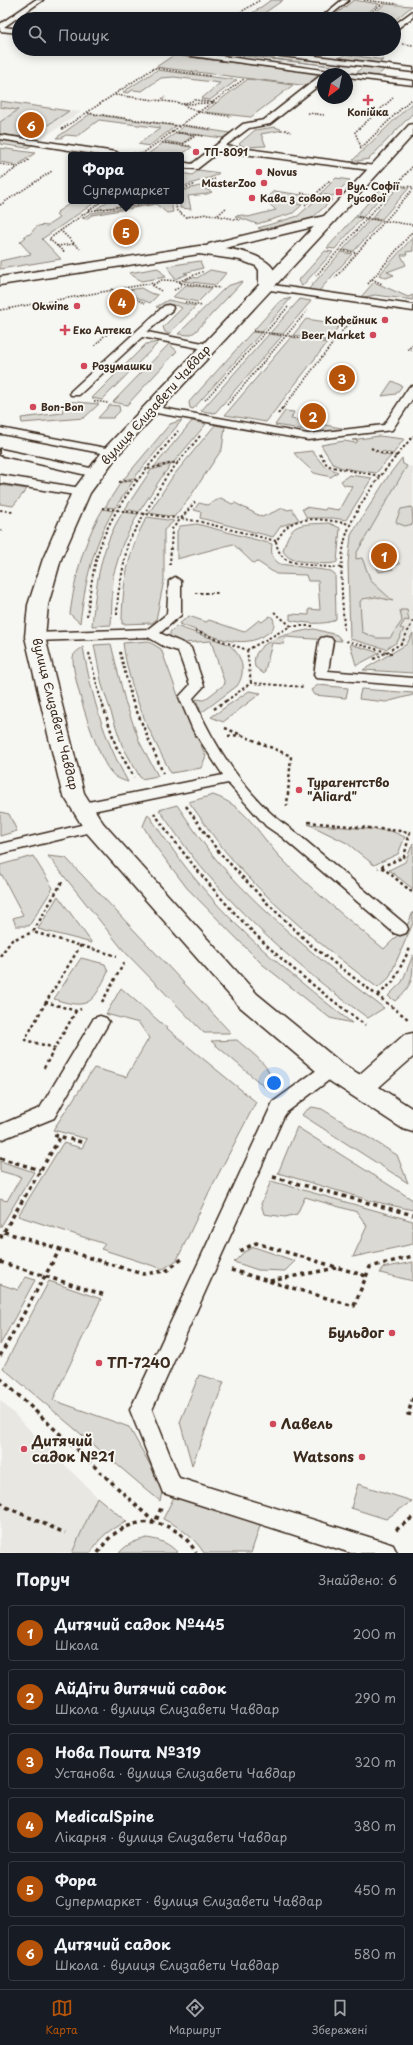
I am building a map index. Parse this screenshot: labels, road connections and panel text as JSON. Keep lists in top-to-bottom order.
{
  "streets": {
    "street": ["вулиця Єлизавети Чавдар"]
  },
  "places": {
    "health": ["Копійка", "Еко Аптека"],
    "other": [
      "ТП-8091",
      "Novus",
      "MasterZoo",
      "Кава з совою",
      "Okwine",
      "Кофейник",
      "Beer Market",
      "Розумашки",
      "Bon-Bon",
      "Турагентство \"Aliard\"",
      "Бульдог",
      "ТП-7240",
      "Лавель",
      "Дитячий садок №21",
      "Watsons"
    ],
    "transit": ["Вул. Софії Русової"]
  },
  "north": "bottom left",
  "page": {
    "search": "Пошук",
    "pins": [
      "6",
      "5",
      "4",
      "3",
      "2",
      "1"
    ],
    "popup": ["Фора", "Супермаркет"],
    "heading": ["Поруч", "Знайдено: 6"],
    "list": [
      {
        "mark": "1",
        "name": "Дитячий садок №445",
        "note": "Школа",
        "value": "200 m"
      },
      {
        "mark": "2",
        "name": "АйДіти дитячий садок",
        "note": "Школа · вулиця Єлизавети Чавдар",
        "value": "290 m"
      },
      {
        "mark": "3",
        "name": "Нова Пошта №319",
        "note": "Установа · вулиця Єлизавети Чавдар",
        "value": "320 m"
      },
      {
        "mark": "4",
        "name": "MedicalSpine",
        "note": "Лікарня · вулиця Єлизавети Чавдар",
        "value": "380 m"
      },
      {
        "mark": "5",
        "name": "Фора",
        "note": "Супермаркет · вулиця Єлизавети Чавдар",
        "value": "450 m"
      },
      {
        "mark": "6",
        "name": "Дитячий садок",
        "note": "Школа · вулиця Єлизавети Чавдар",
        "value": "580 m"
      }
    ],
    "nav": ["Карта", "Маршрут", "Збережені"]
  }
}
